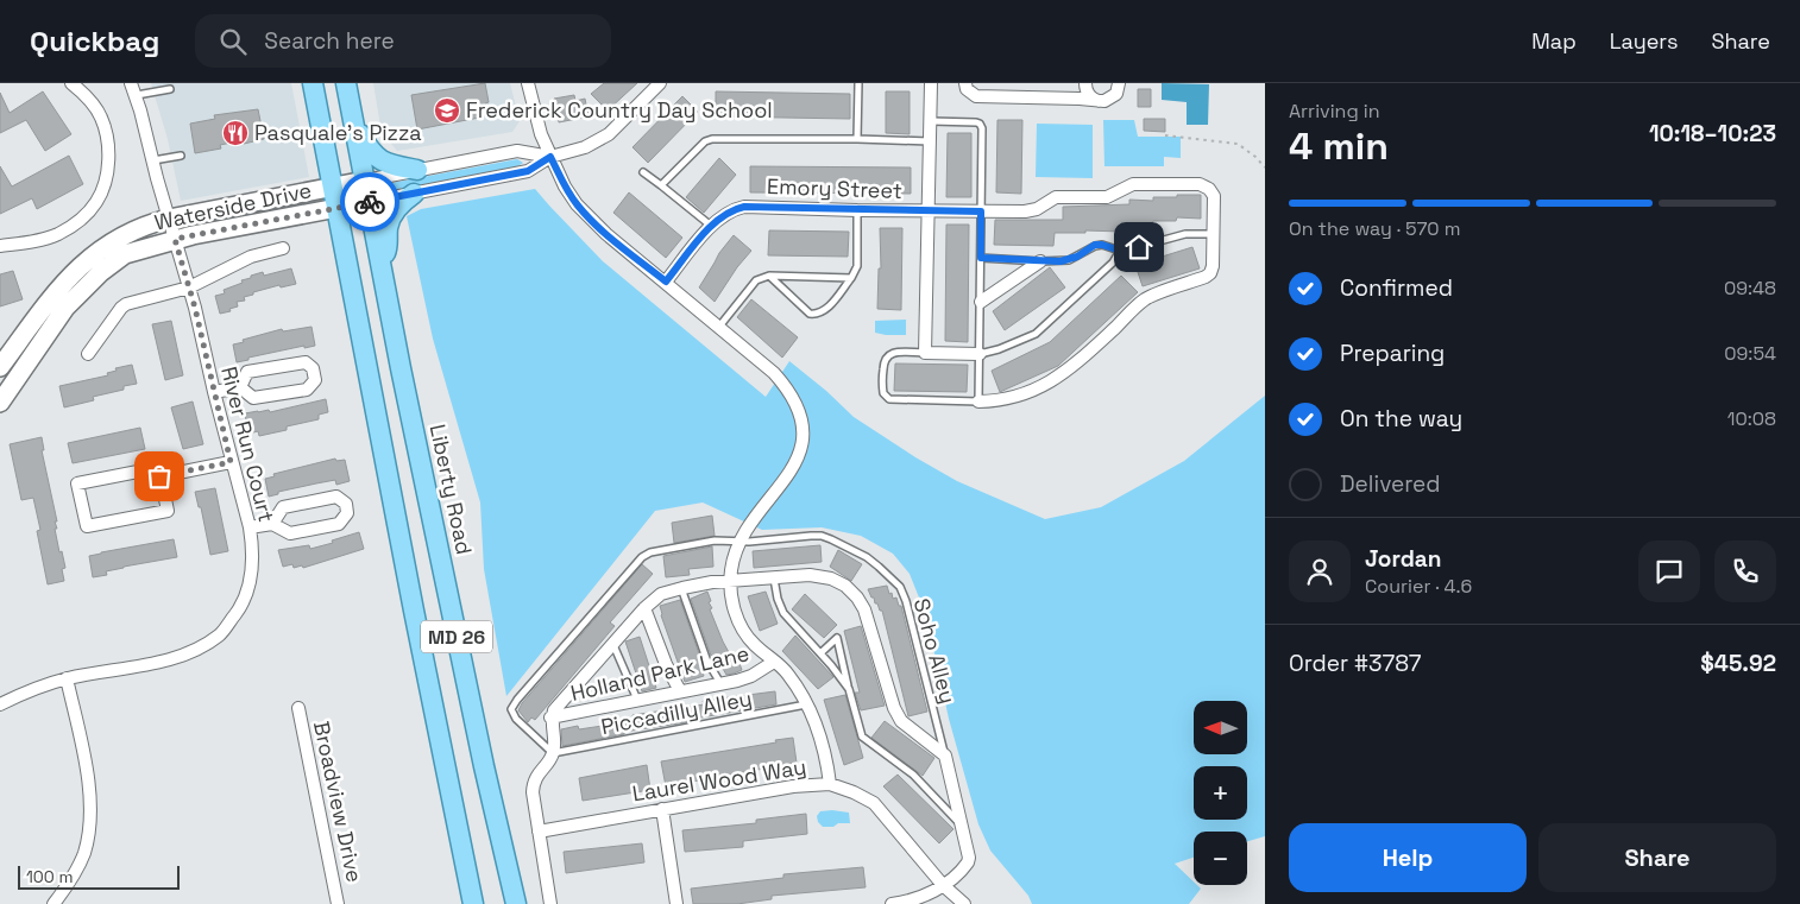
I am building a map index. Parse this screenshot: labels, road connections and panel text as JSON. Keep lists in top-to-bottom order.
{
  "streets": {
    "main road": ["Liberty Road", "MD 26"],
    "street": [
      "Emory Street",
      "Waterside Drive",
      "River Run Court",
      "Holland Park Lane",
      "Laurel Wood Way",
      "Broadview Drive"
    ],
    "lane": ["Soho Alley", "Piccadilly Alley"]
  },
  "crossings": [
    ["Waterside Drive", "River Run Court"],
    ["Waterside Drive", "Liberty Road"],
    ["Waterside Drive", "MD 26"],
    ["Soho Alley", "Piccadilly Alley"]
  ],
  "places": {
    "school or university": ["Frederick Country Day School"],
    "restaurant": ["Pasquale's Pizza"]
  },
  "scale_bar": "100 m",
  "north": "left",
  "page": {
    "header": "Quickbag",
    "search": "Search here",
    "nav": ["Map", "Layers", "Share"],
    "heading": ["4 min", "Arriving in", "10:18–10:23"],
    "panel": [
      "Jordan",
      "Courier · 4.6",
      "Order #3787",
      "$45.92"
    ],
    "bar": "On the way · 570 m",
    "list": [
      ["Confirmed", "09:48"],
      ["Preparing", "09:54"],
      ["On the way", "10:08"],
      "Delivered"
    ],
    "map_buttons": ["+", "−"],
    "buttons": ["Help", "Share"],
    "scale": "100 m"
  }
}
